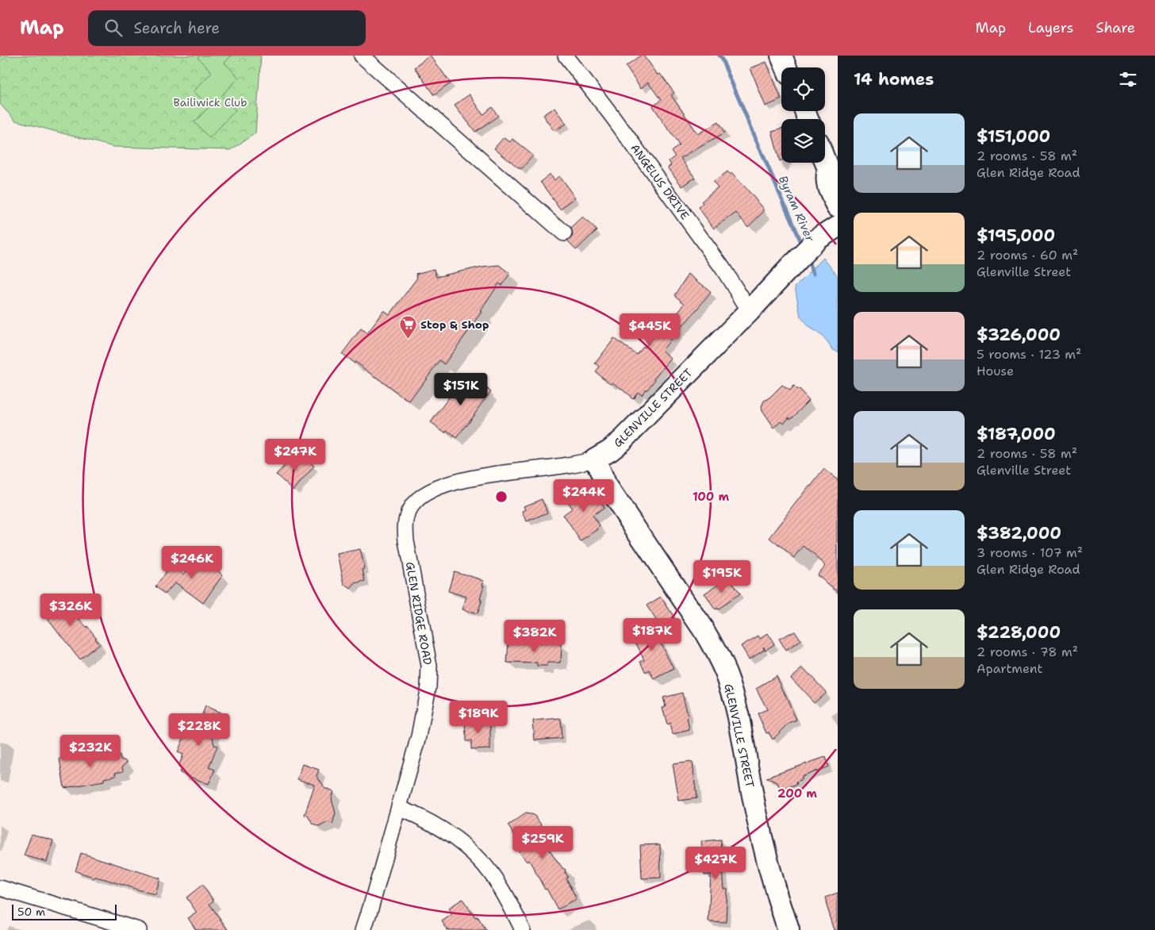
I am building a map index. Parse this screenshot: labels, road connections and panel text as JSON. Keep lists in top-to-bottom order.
{
  "streets": {
    "main road": ["GLENVILLE STREET"],
    "street": ["ANGELUS DRIVE", "GLEN RIDGE ROAD"]
  },
  "crossings": [
    ["ANGELUS DRIVE", "GLENVILLE STREET"],
    ["GLENVILLE STREET", "GLEN RIDGE ROAD"]
  ],
  "water": ["Byram River"],
  "parks": ["Bailiwick Club"],
  "places": {
    "supermarket": ["Stop & Shop"]
  },
  "scale_bar": "50 m",
  "page": {
    "header": "Map",
    "search": "Search here",
    "nav": ["Map", "Layers", "Share"],
    "heading": "14 homes",
    "list": [
      {
        "name": "$151,000",
        "note": "2 rooms · 58 m² · Glen Ridge Road"
      },
      {
        "name": "$195,000",
        "note": "2 rooms · 60 m² · Glenville Street"
      },
      {
        "name": "$326,000",
        "note": "5 rooms · 123 m² · House"
      },
      {
        "name": "$187,000",
        "note": "2 rooms · 58 m² · Glenville Street"
      },
      {
        "name": "$382,000",
        "note": "3 rooms · 107 m² · Glen Ridge Road"
      },
      {
        "name": "$228,000",
        "note": "2 rooms · 78 m² · Apartment"
      }
    ],
    "price": [
      "$445K",
      "$151K",
      "$247K",
      "$244K",
      "$246K",
      "$195K",
      "$326K",
      "$187K",
      "$382K",
      "$189K",
      "$228K",
      "$232K",
      "$259K",
      "$427K"
    ],
    "scale": "50 m"
  },
  "rings": ["100 m", "200 m"]
}
